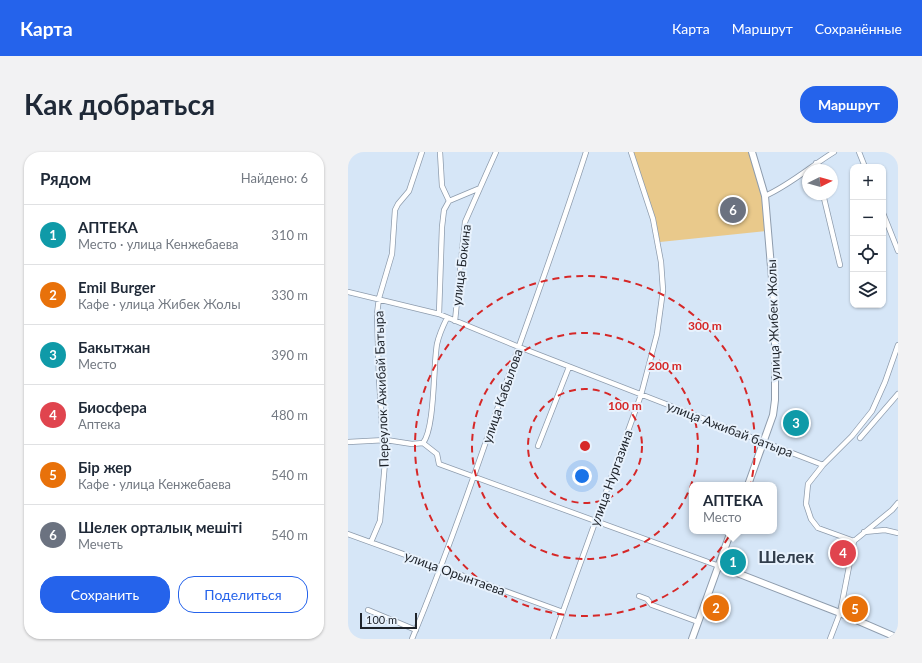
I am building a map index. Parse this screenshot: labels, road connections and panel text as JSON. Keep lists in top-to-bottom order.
{
  "streets": {
    "main road": ["улица Жибек Жолы"],
    "street": [
      "улица Бокина",
      "Переулок Ажибай Батыра",
      "улица Кабылова",
      "улица Ажибай батыра",
      "улица Нургазина",
      "улица Орынтаева"
    ]
  },
  "crossings": [
    ["улица Бокина", "улица Ажибай батыра"],
    ["улица Жибек Жолы", "улица Ажибай батыра"],
    ["Переулок Ажибай Батыра", "улица Ажибай батыра"],
    ["Переулок Ажибай Батыра", "улица Орынтаева"],
    ["улица Кабылова", "улица Ажибай батыра"],
    ["улица Кабылова", "улица Орынтаева"],
    ["улица Ажибай батыра", "улица Нургазина"],
    ["улица Нургазина", "улица Орынтаева"]
  ],
  "districts": ["Шелек"],
  "scale_bar": "100 m",
  "north": "right",
  "page": {
    "header": "Карта",
    "nav": ["Карта", "Маршрут", "Сохранённые"],
    "buttons": [
      "Маршрут",
      ["Сохранить", "Поделиться"]
    ],
    "title": "Как добраться",
    "heading": ["Рядом", "Найдено: 6"],
    "map_buttons": ["+", "−"],
    "pins": [
      "6",
      "3",
      "4",
      "1",
      "2",
      "5"
    ],
    "list": [
      {
        "mark": "1",
        "name": "АПТЕКА",
        "note": "Место · улица Кенжебаева",
        "value": "310 m"
      },
      {
        "mark": "2",
        "name": "Emil Burger",
        "note": "Кафе · улица Жибек Жолы",
        "value": "330 m"
      },
      {
        "mark": "3",
        "name": "Бакытжан",
        "note": "Место",
        "value": "390 m"
      },
      {
        "mark": "4",
        "name": "Биосфера",
        "note": "Аптека",
        "value": "480 m"
      },
      {
        "mark": "5",
        "name": "Бір жер",
        "note": "Кафе · улица Кенжебаева",
        "value": "540 m"
      },
      {
        "mark": "6",
        "name": "Шелек орталық мешіті",
        "note": "Мечеть",
        "value": "540 m"
      }
    ],
    "popup": ["АПТЕКА", "Место"],
    "scale": "100 m"
  },
  "rings": ["300 m", "200 m", "100 m"]
}
